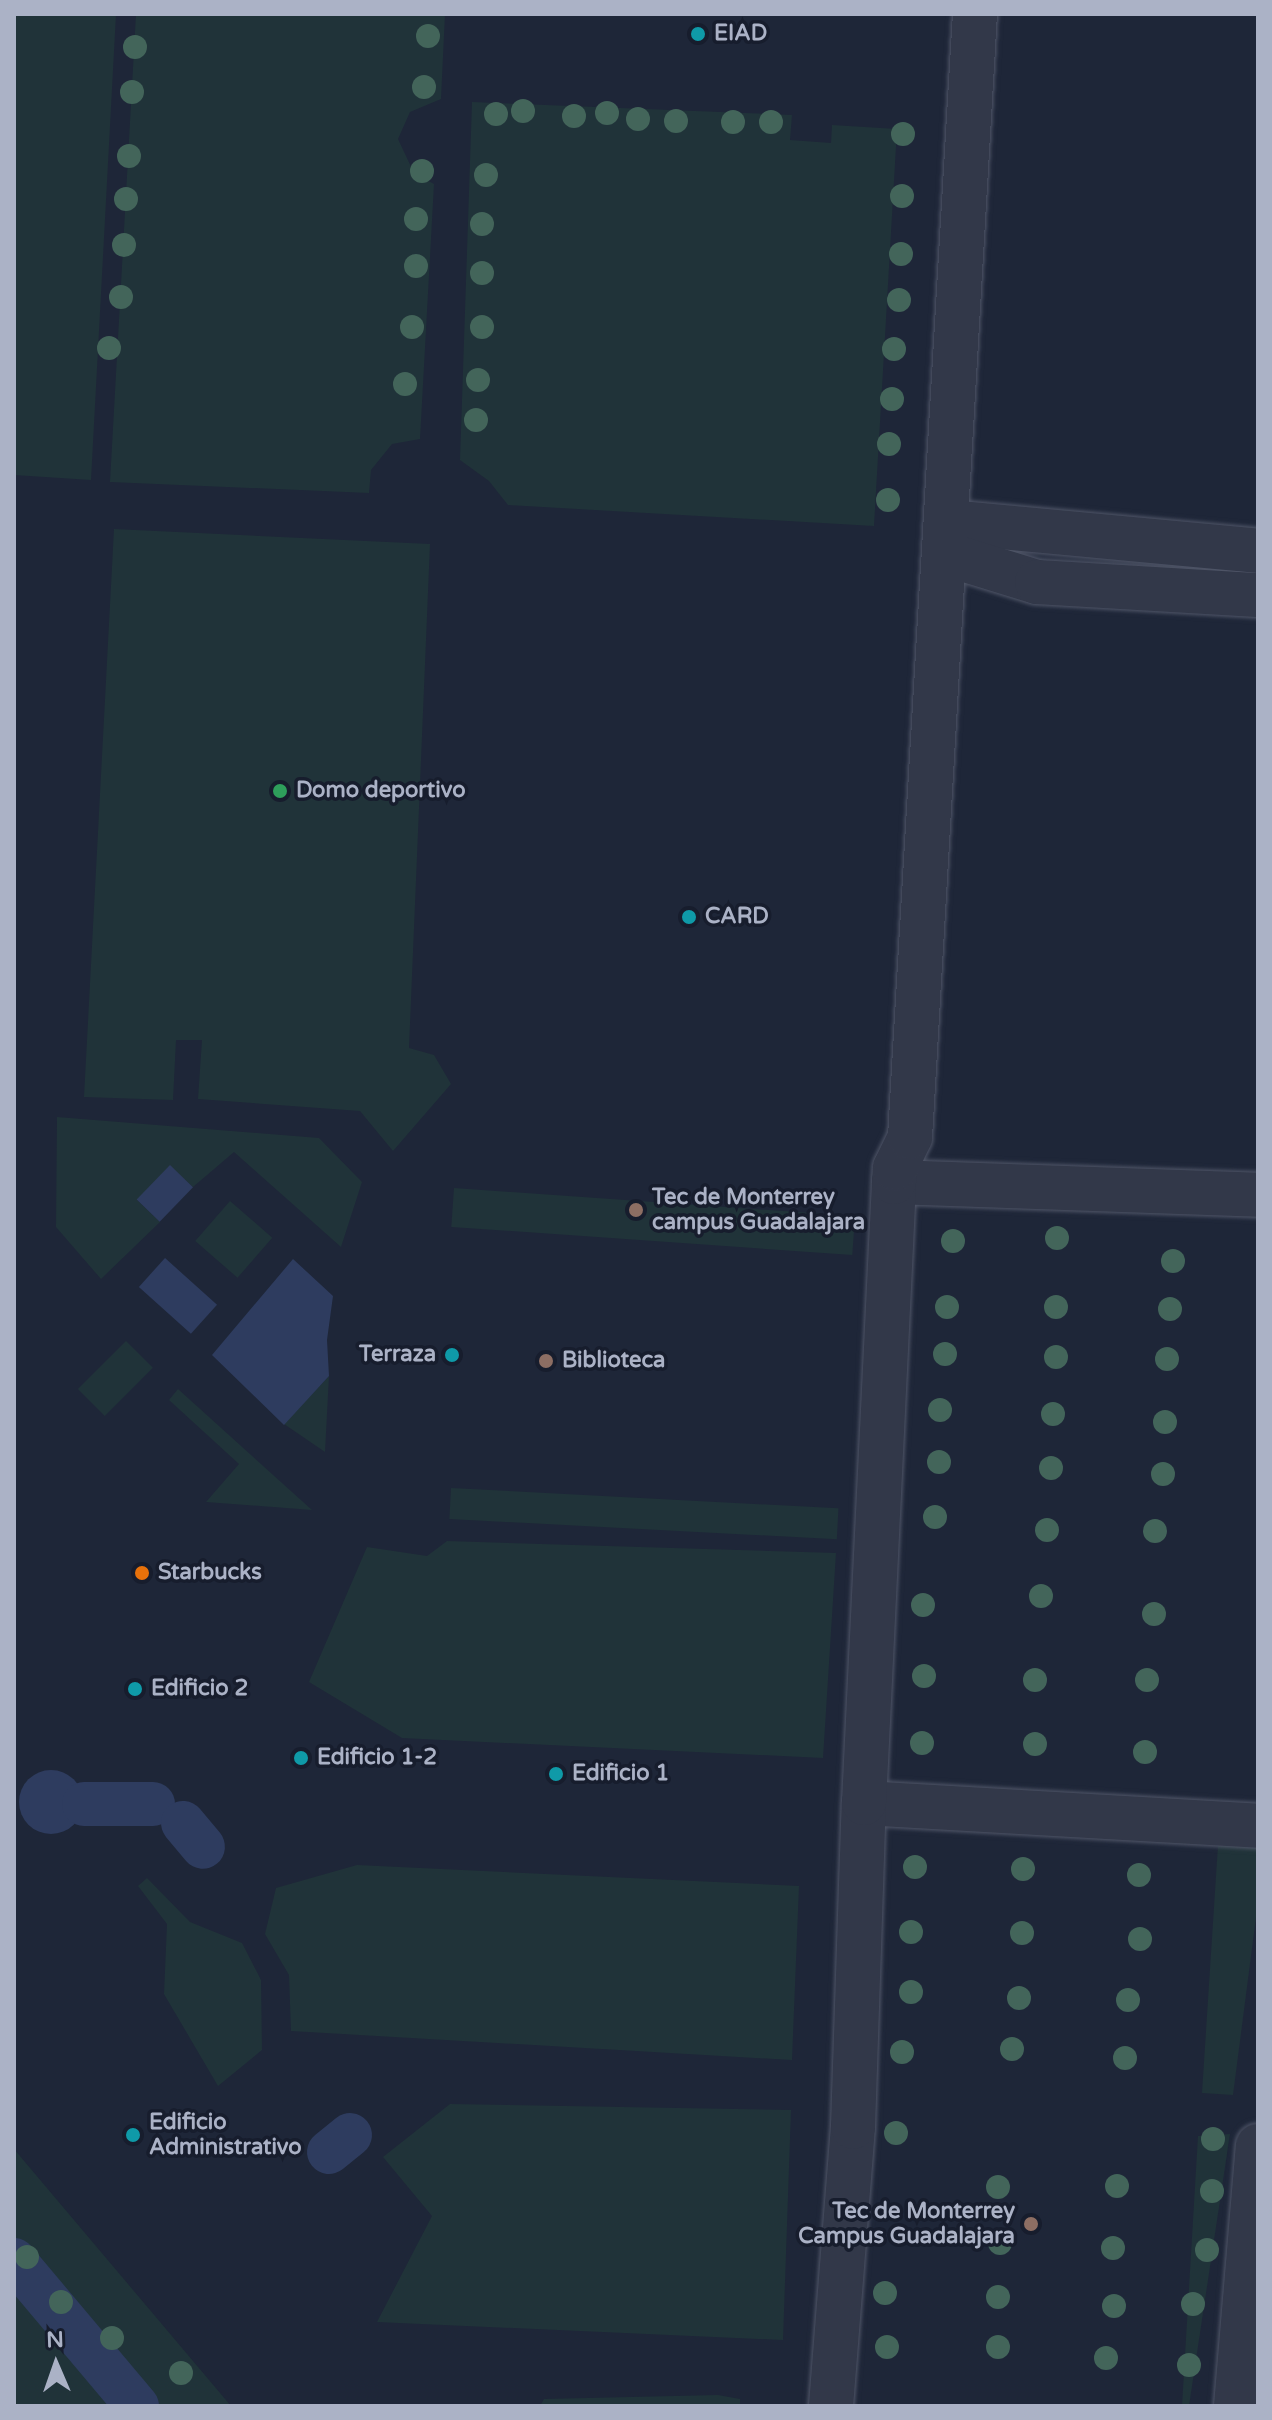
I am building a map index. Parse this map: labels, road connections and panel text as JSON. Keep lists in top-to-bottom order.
{
  "places": [
    "EIAD",
    "Domo deportivo",
    "CARD",
    "Tec de Monterrey campus Guadalajara",
    "Terraza",
    "Biblioteca",
    "Starbucks",
    "Edificio 2",
    "Edificio 1-2",
    "Edificio 1",
    "Edificio Administrativo",
    "Tec de Monterrey Campus Guadalajara"
  ],
  "north": "top"
}
